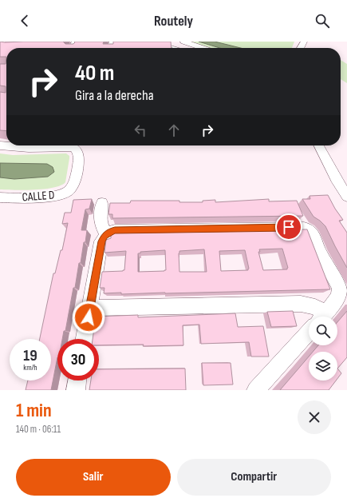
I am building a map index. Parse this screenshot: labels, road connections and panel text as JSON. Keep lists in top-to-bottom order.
{
  "streets": {
    "street": ["CALLE D"]
  },
  "page": {
    "header": "Routely",
    "turn": ["40 m", "Gira a la derecha"],
    "speed": "19 km/h",
    "limit": "30",
    "heading": ["1 min", "140 m · 06:11"],
    "buttons": ["Salir", "Compartir"]
  }
}
